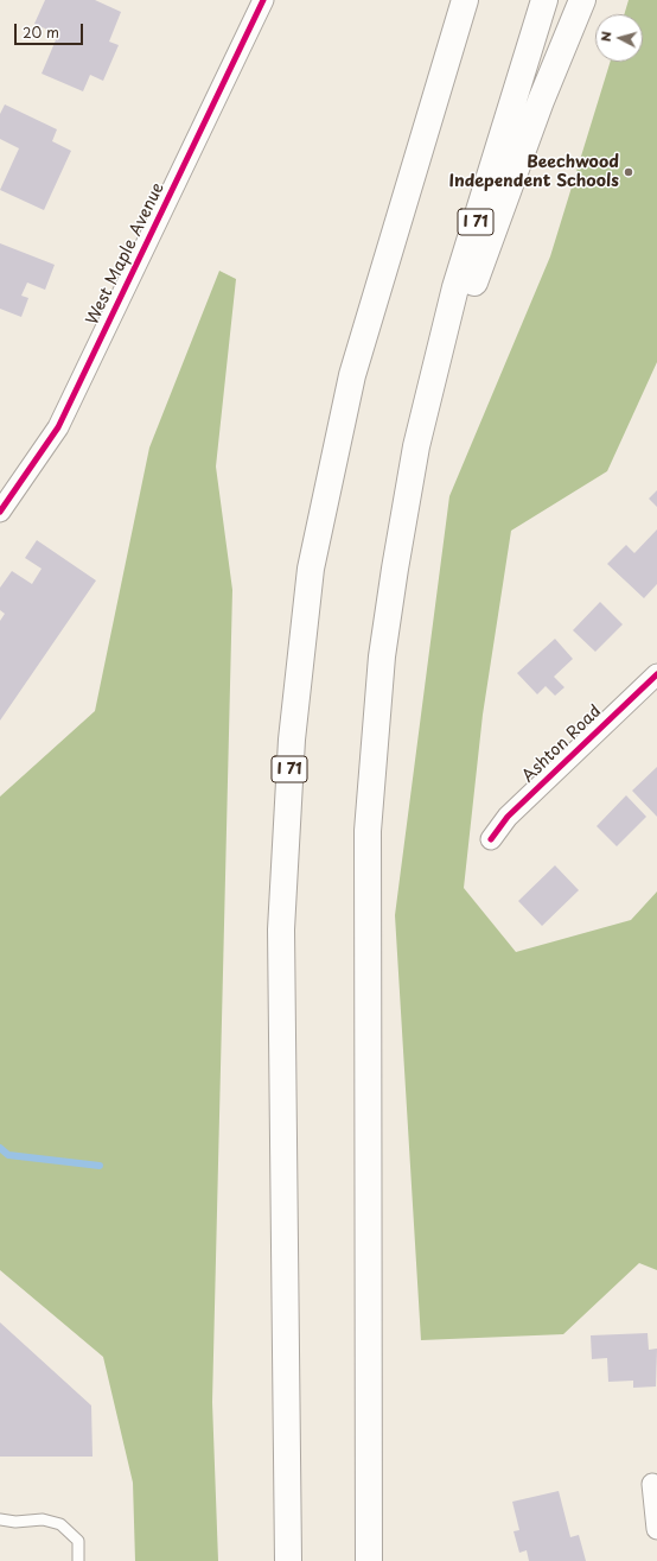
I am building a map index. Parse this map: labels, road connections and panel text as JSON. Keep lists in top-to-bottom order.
{
  "streets": {
    "highway": ["I 71"],
    "street": ["West Maple Avenue", "Ashton Road"]
  },
  "places": ["Beechwood Independent Schools"],
  "scale_bar": "20 m",
  "north": "left"
}
